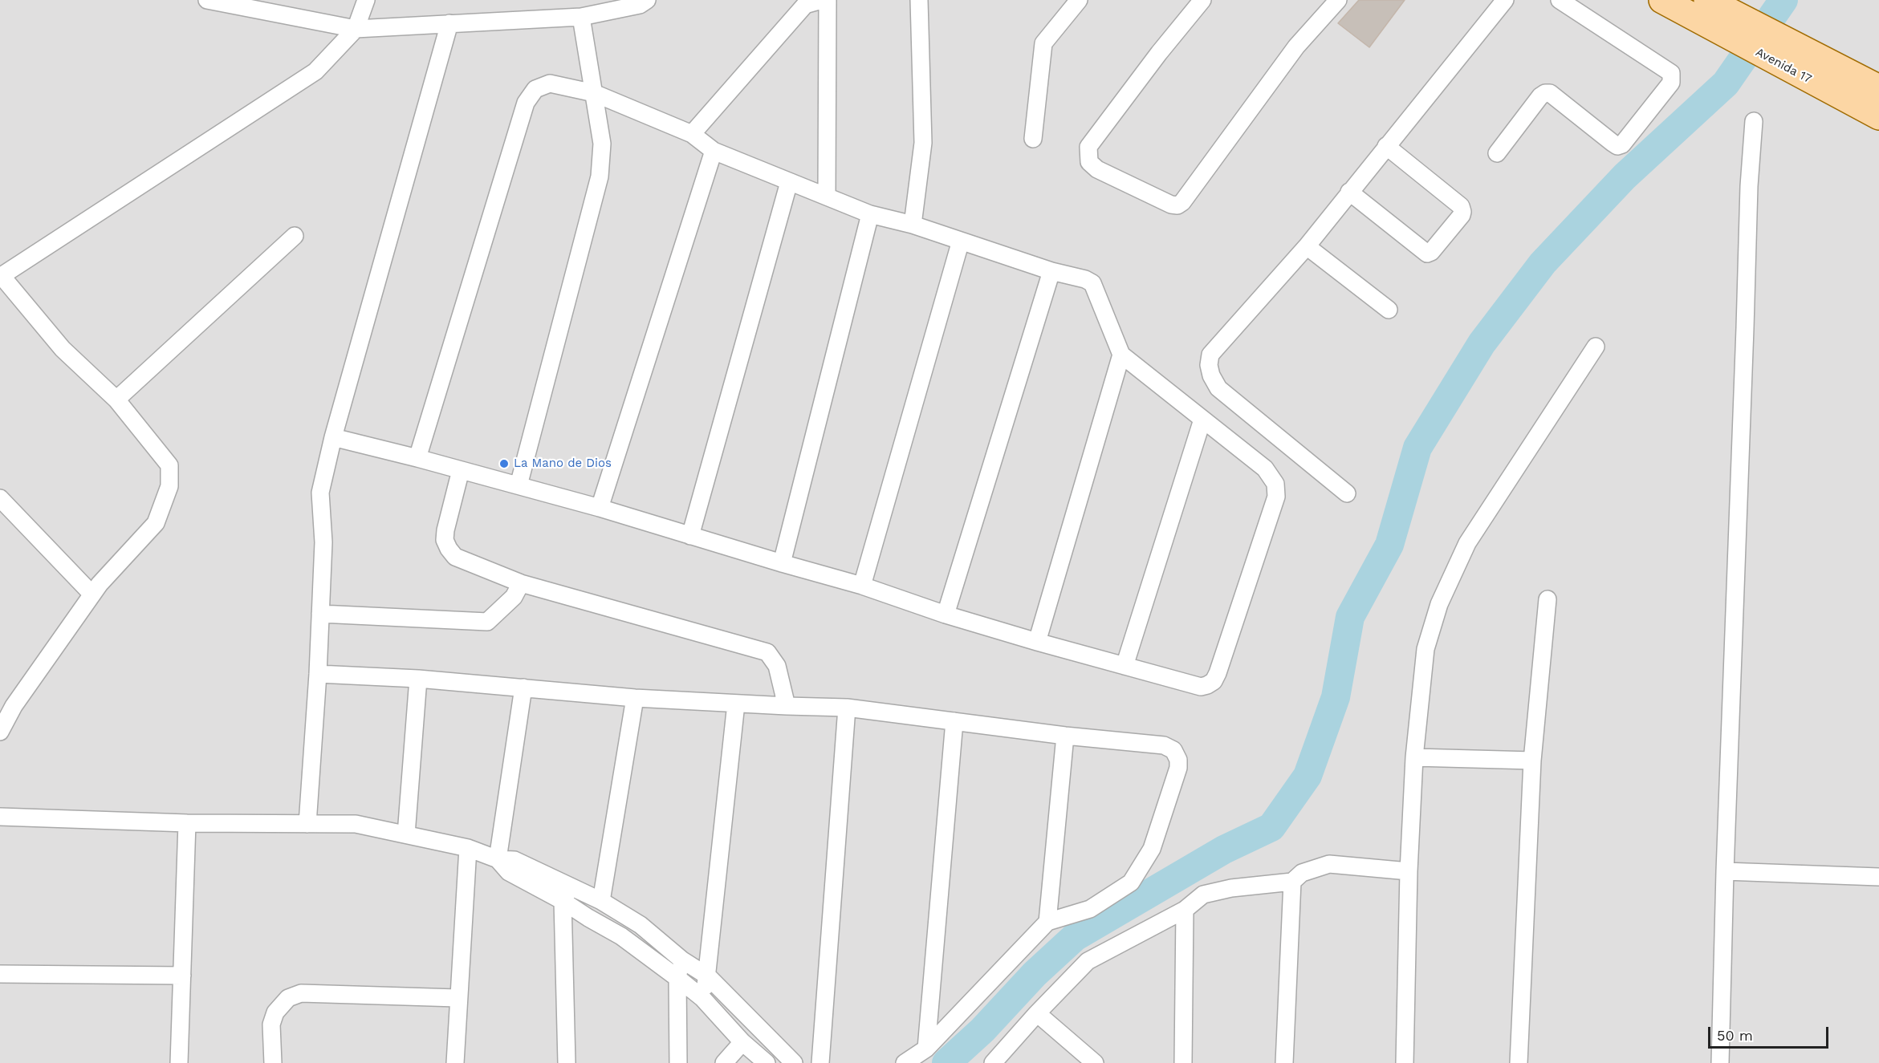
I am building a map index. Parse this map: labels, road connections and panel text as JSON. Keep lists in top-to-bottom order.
{
  "streets": {
    "main road": ["Avenida 17"]
  },
  "places": ["La Mano de Dios"],
  "scale_bar": "50 m"
}
